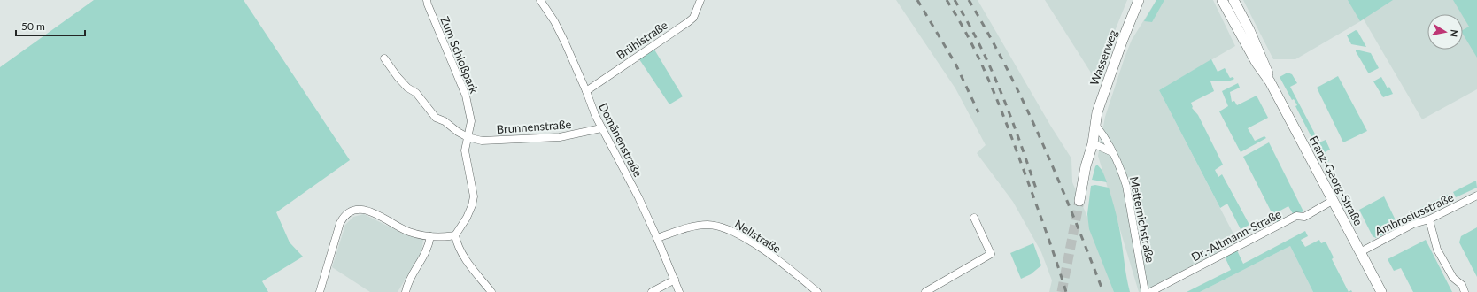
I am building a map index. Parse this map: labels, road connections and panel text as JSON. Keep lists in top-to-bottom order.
{
  "streets": {
    "street": [
      "Brühlstraße",
      "Zum Schloßpark",
      "Wasserweg",
      "Brunnenstraße",
      "Domänenstraße",
      "Franz-Georg-Straße",
      "Ambrosiusstraße",
      "Metternichstraße",
      "Dr.-Altmann-Straße",
      "Nellstraße"
    ]
  },
  "crossings": [
    ["Brühlstraße", "Domänenstraße"],
    ["Zum Schloßpark", "Brunnenstraße"],
    ["Wasserweg", "Metternichstraße"],
    ["Brunnenstraße", "Domänenstraße"],
    ["Domänenstraße", "Nellstraße"],
    ["Franz-Georg-Straße", "Ambrosiusstraße"],
    ["Franz-Georg-Straße", "Dr.-Altmann-Straße"]
  ],
  "scale_bar": "50 m",
  "north": "right"
}
